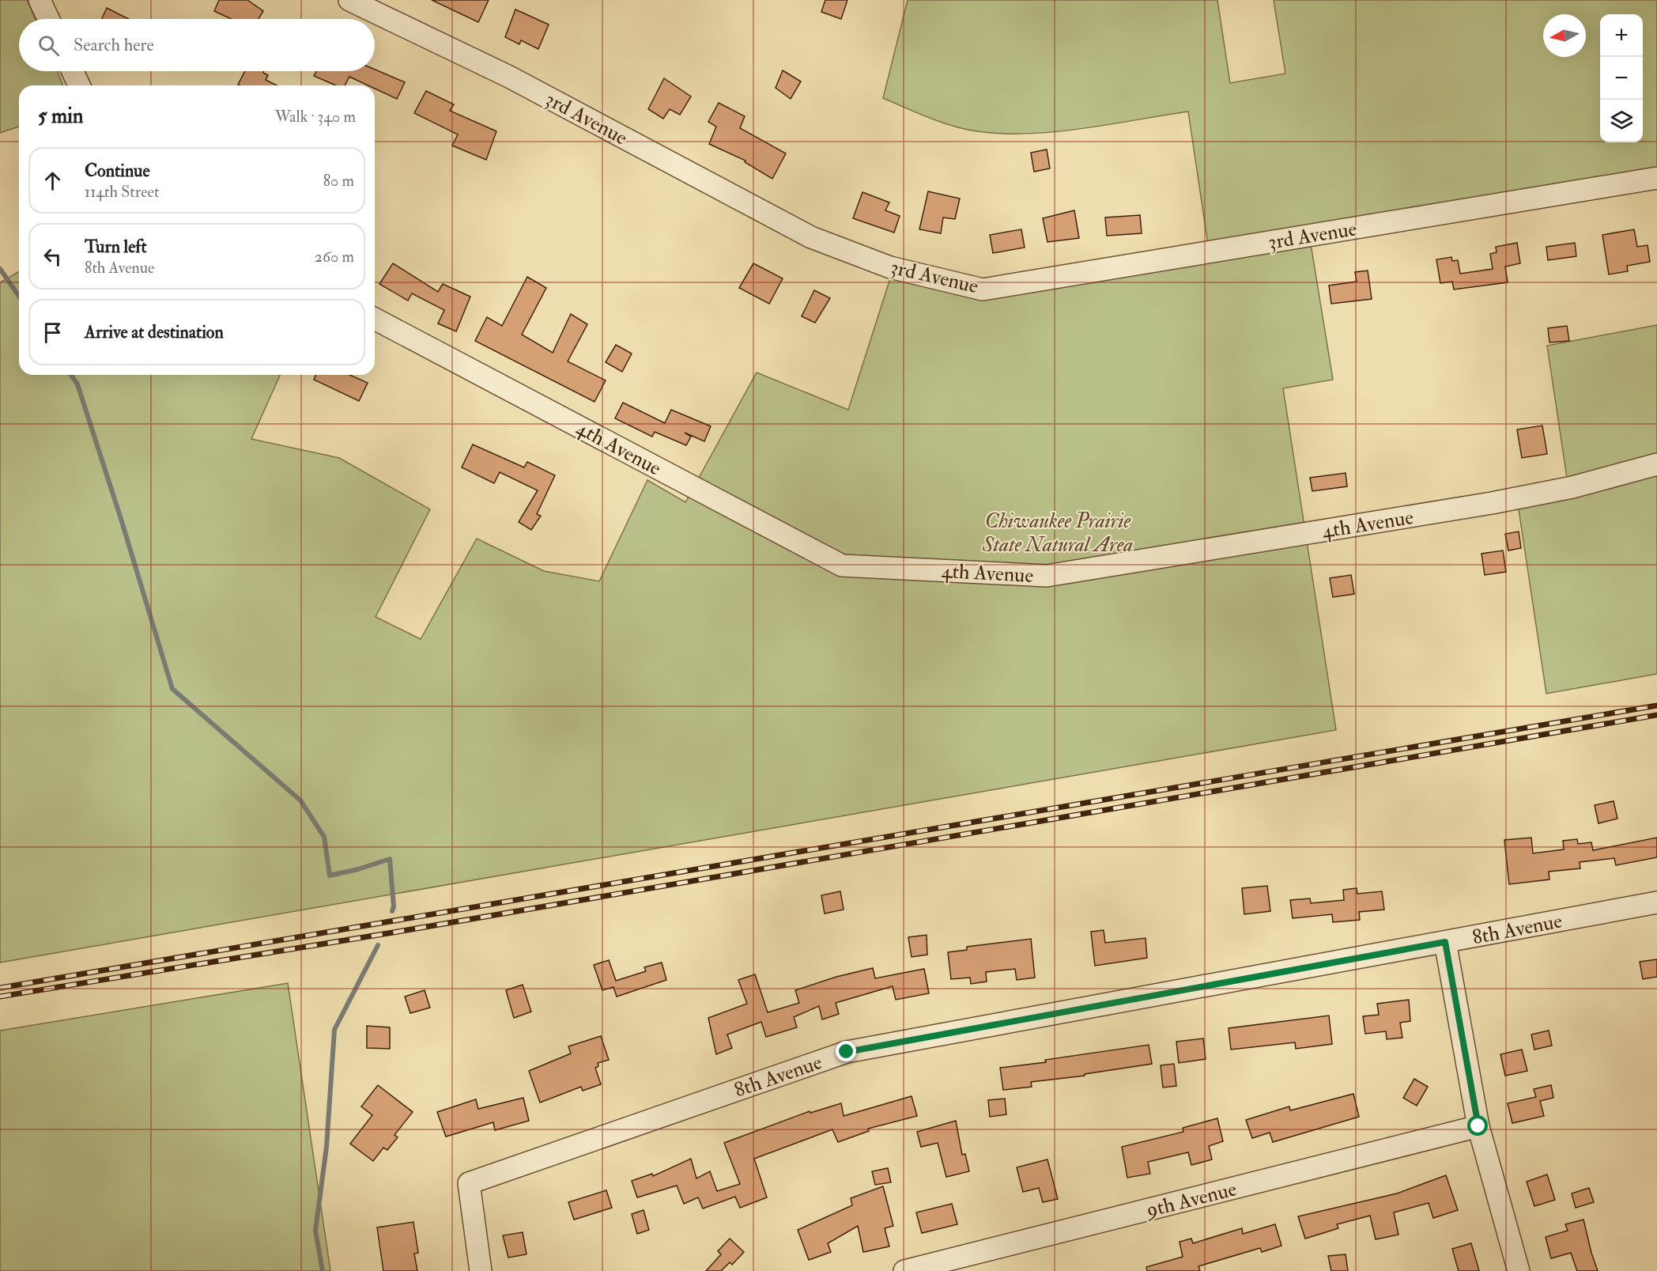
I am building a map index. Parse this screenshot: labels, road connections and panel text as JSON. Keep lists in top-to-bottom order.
{
  "streets": {
    "street": [
      "3rd Avenue",
      "4th Avenue",
      "8th Avenue",
      "9th Avenue"
    ]
  },
  "parks": ["Chiwaukee Prairie State Natural Area"],
  "north": "left",
  "page": {
    "map_buttons": ["+", "−"],
    "search": "Search here",
    "heading": ["5 min", "Walk · 340 m"],
    "list": [
      ["Continue", "114th Street", "80 m"],
      ["Turn left", "8th Avenue", "260 m"],
      "Arrive at destination"
    ]
  }
}
